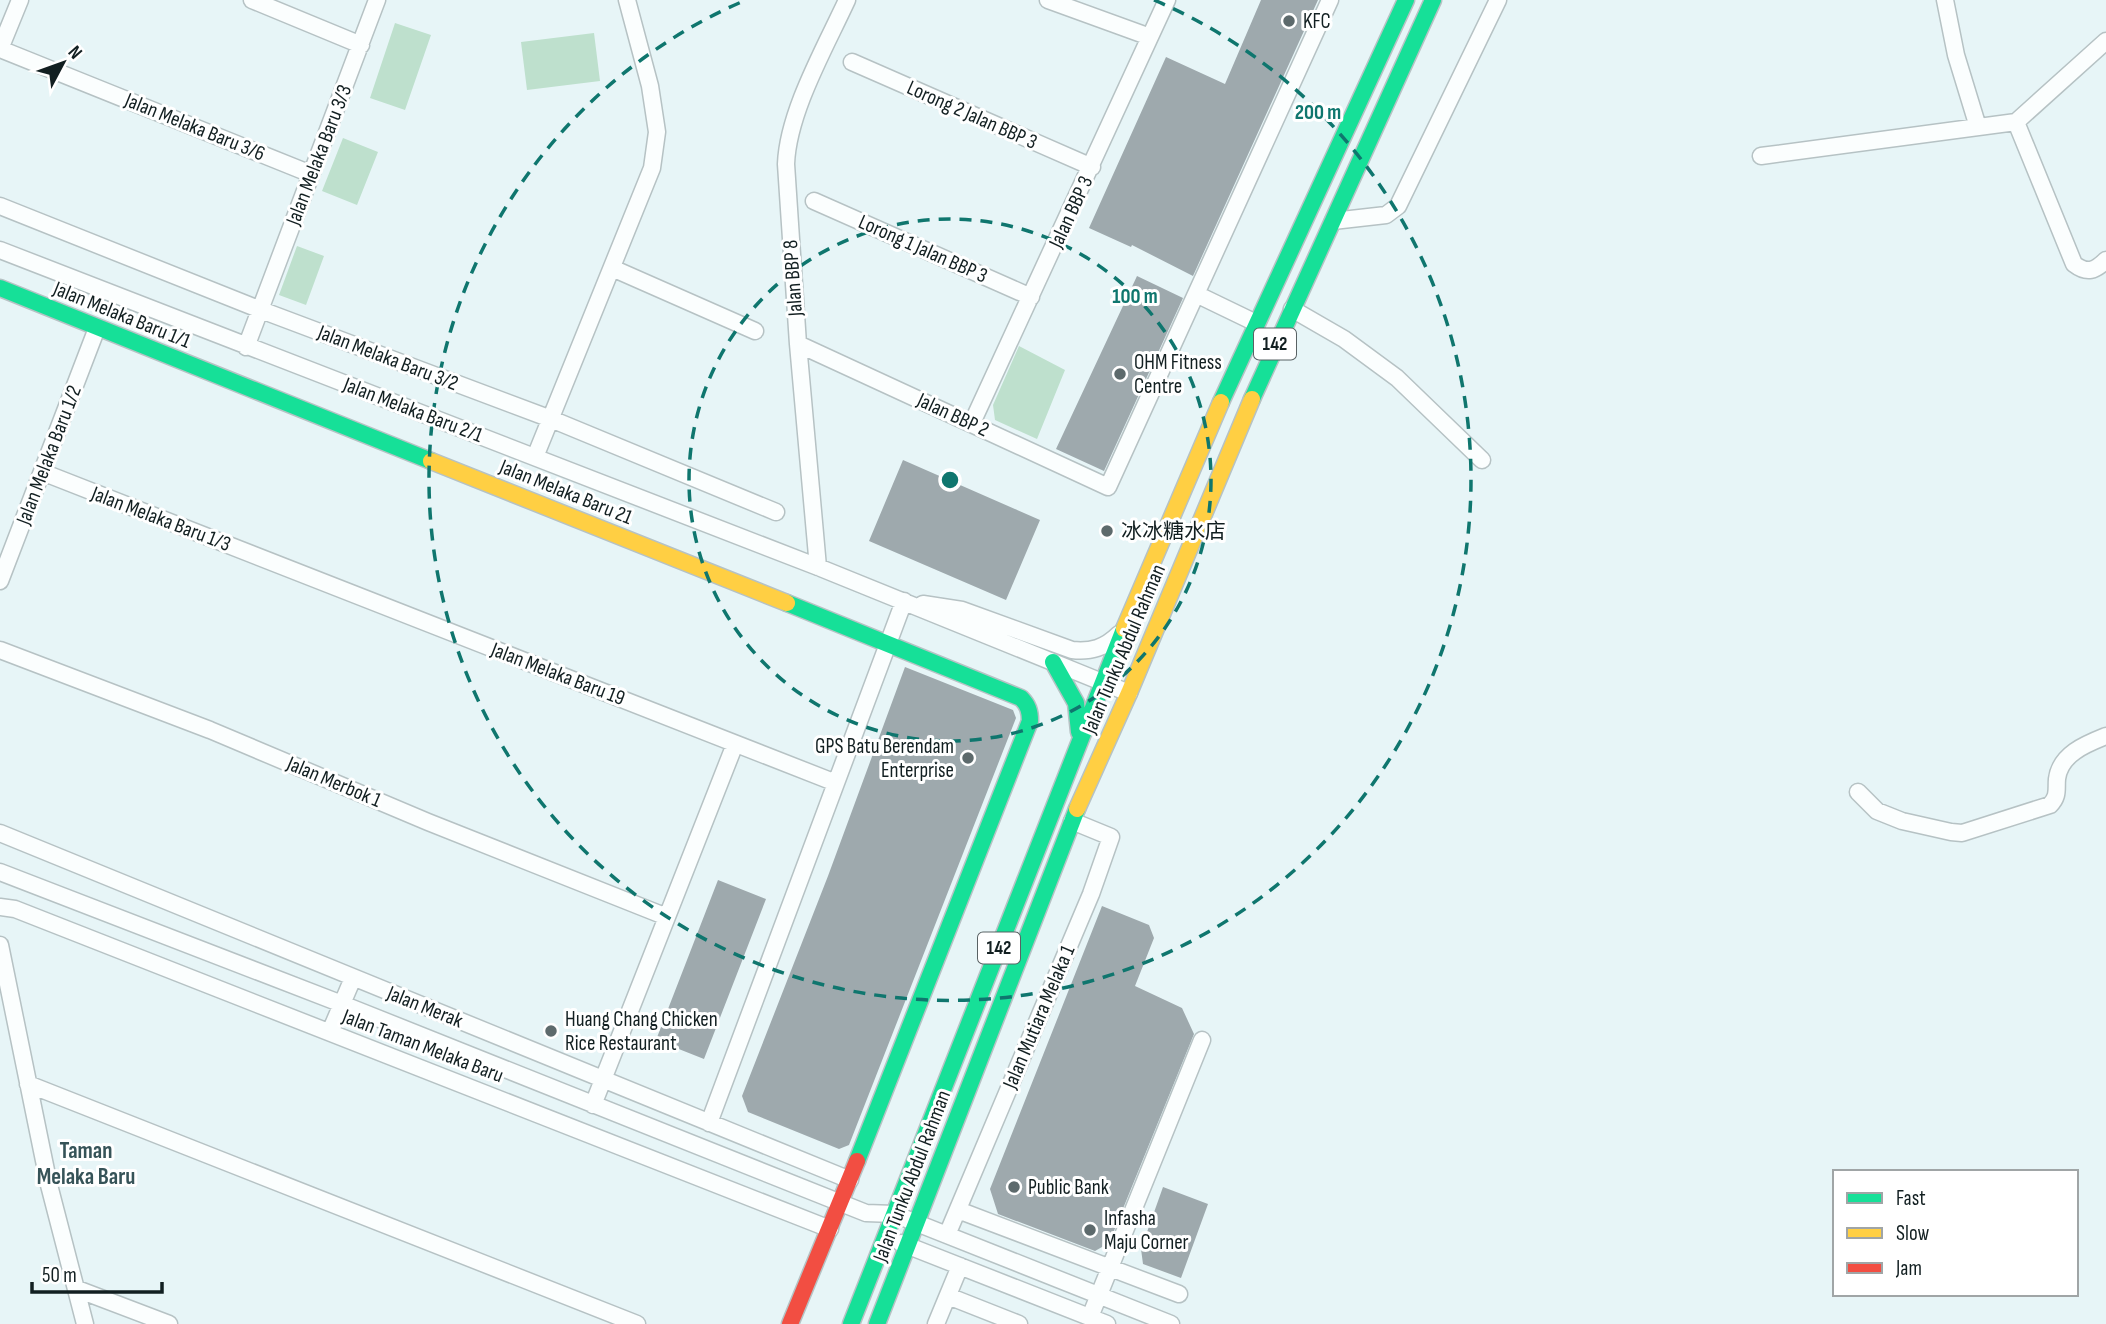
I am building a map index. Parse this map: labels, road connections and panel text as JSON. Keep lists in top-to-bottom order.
{
  "streets": {
    "main road": [
      "Jalan Melaka Baru 1/1",
      "142",
      "Jalan Melaka Baru 21",
      "Jalan Tunku Abdul Rahman"
    ],
    "street": [
      "Lorong 2 Jalan BBP 3",
      "Jalan Melaka Baru 3/6",
      "Jalan Melaka Baru 3/3",
      "Jalan BBP 3",
      "Lorong 1 Jalan BBP 3",
      "Jalan BBP 8",
      "Jalan Melaka Baru 3/2",
      "Jalan Melaka Baru 2/1",
      "Jalan BBP 2",
      "Jalan Melaka Baru 1/2",
      "Jalan Melaka Baru 1/3",
      "Jalan Melaka Baru 19",
      "Jalan Merbok 1",
      "Jalan Merak",
      "Jalan Mutiara Melaka 1",
      "Jalan Taman Melaka Baru"
    ]
  },
  "crossings": [
    ["Lorong 2 Jalan BBP 3", "Jalan BBP 3"],
    ["Jalan Melaka Baru 3/6", "Jalan Melaka Baru 3/3"],
    ["Jalan Melaka Baru 3/3", "Jalan Melaka Baru 3/2"],
    ["Jalan Melaka Baru 3/3", "Jalan Melaka Baru 2/1"],
    ["Jalan BBP 3", "Lorong 1 Jalan BBP 3"],
    ["Jalan BBP 3", "Jalan BBP 2"],
    ["Jalan BBP 8", "Jalan Melaka Baru 2/1"],
    ["Jalan BBP 8", "Jalan BBP 2"],
    ["Jalan Melaka Baru 1/1", "Jalan Melaka Baru 1/2"],
    ["Jalan Melaka Baru 1/1", "Jalan Melaka Baru 21"],
    ["Jalan Melaka Baru 1/2", "Jalan Melaka Baru 1/3"],
    ["Jalan Melaka Baru 21", "Jalan Merak"],
    ["Jalan Melaka Baru 1/3", "Jalan Melaka Baru 19"],
    ["Jalan Tunku Abdul Rahman", "Jalan Mutiara Melaka 1"]
  ],
  "districts": ["Taman Melaka Baru"],
  "places": [
    "KFC",
    "OHM Fitness Centre",
    "冰冰糖水店",
    "GPS Batu Berendam Enterprise",
    "Huang Chang Chicken Rice Restaurant",
    "Public Bank",
    "Infasha Maju Corner"
  ],
  "legend": ["Fast", "Slow", "Jam"],
  "scale_bar": "50 m",
  "north": "top right",
  "rings": ["200 m", "100 m"]
}
